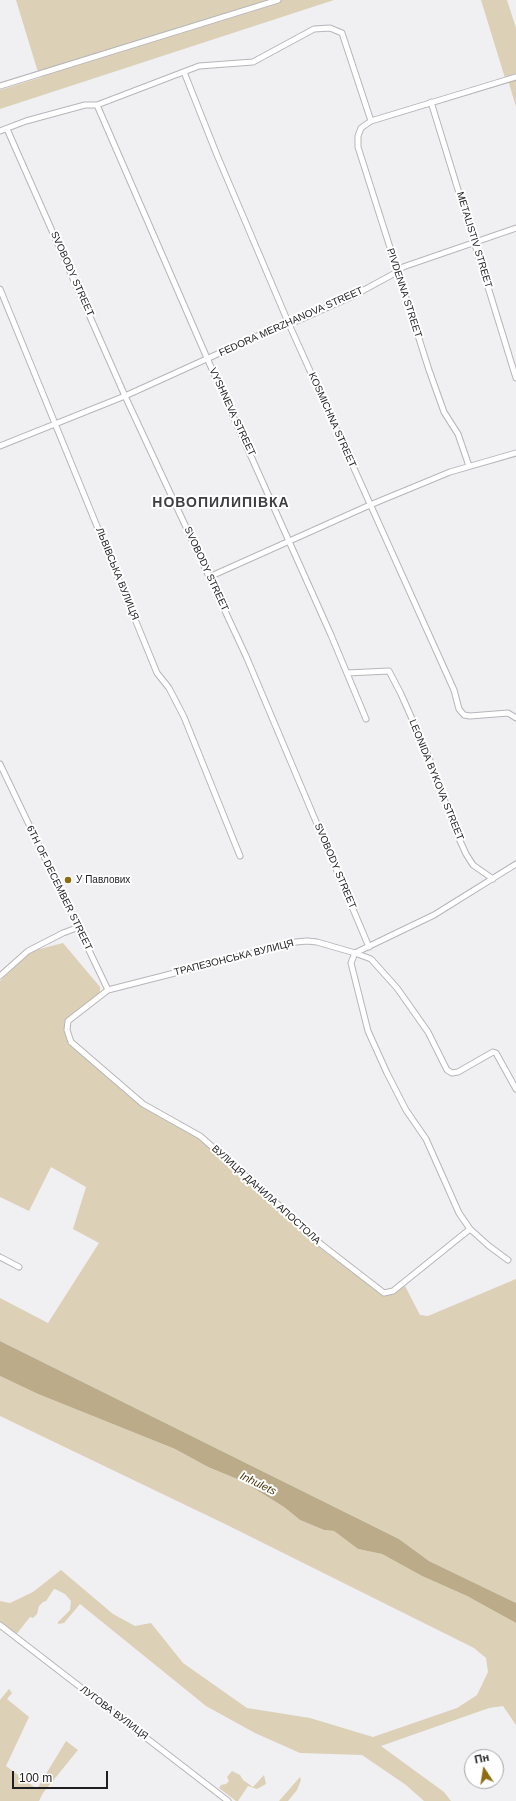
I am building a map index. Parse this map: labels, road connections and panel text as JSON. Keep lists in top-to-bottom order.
{
  "streets": {
    "street": [
      "METALISTIV STREET",
      "SVOBODY STREET",
      "PIVDENNA STREET",
      "FEDORA MERZHANOVA STREET",
      "VYSHNEVA STREET",
      "KOSMICHNA STREET",
      "ЛЬВІВСЬКА ВУЛИЦЯ",
      "LEONIDA BYKOVA STREET",
      "6TH OF DECEMBER STREET",
      "ТРАПЕЗОНСЬКА ВУЛИЦЯ",
      "ВУЛИЦЯ ДАНИЛА АПОСТОЛА",
      "ЛУГОВА ВУЛИЦЯ"
    ]
  },
  "crossings": [
    ["METALISTIV STREET", "FEDORA MERZHANOVA STREET"],
    ["SVOBODY STREET", "FEDORA MERZHANOVA STREET"],
    ["PIVDENNA STREET", "FEDORA MERZHANOVA STREET"],
    ["FEDORA MERZHANOVA STREET", "VYSHNEVA STREET"],
    ["FEDORA MERZHANOVA STREET", "KOSMICHNA STREET"],
    ["FEDORA MERZHANOVA STREET", "ЛЬВІВСЬКА ВУЛИЦЯ"],
    ["VYSHNEVA STREET", "LEONIDA BYKOVA STREET"],
    ["6TH OF DECEMBER STREET", "ТРАПЕЗОНСЬКА ВУЛИЦЯ"],
    ["ТРАПЕЗОНСЬКА ВУЛИЦЯ", "ВУЛИЦЯ ДАНИЛА АПОСТОЛА"]
  ],
  "districts": ["НОВОПИЛИПІВКА"],
  "water": ["Inhulets"],
  "places": ["У Павлових"],
  "scale_bar": "100 m",
  "north": "top"
}
